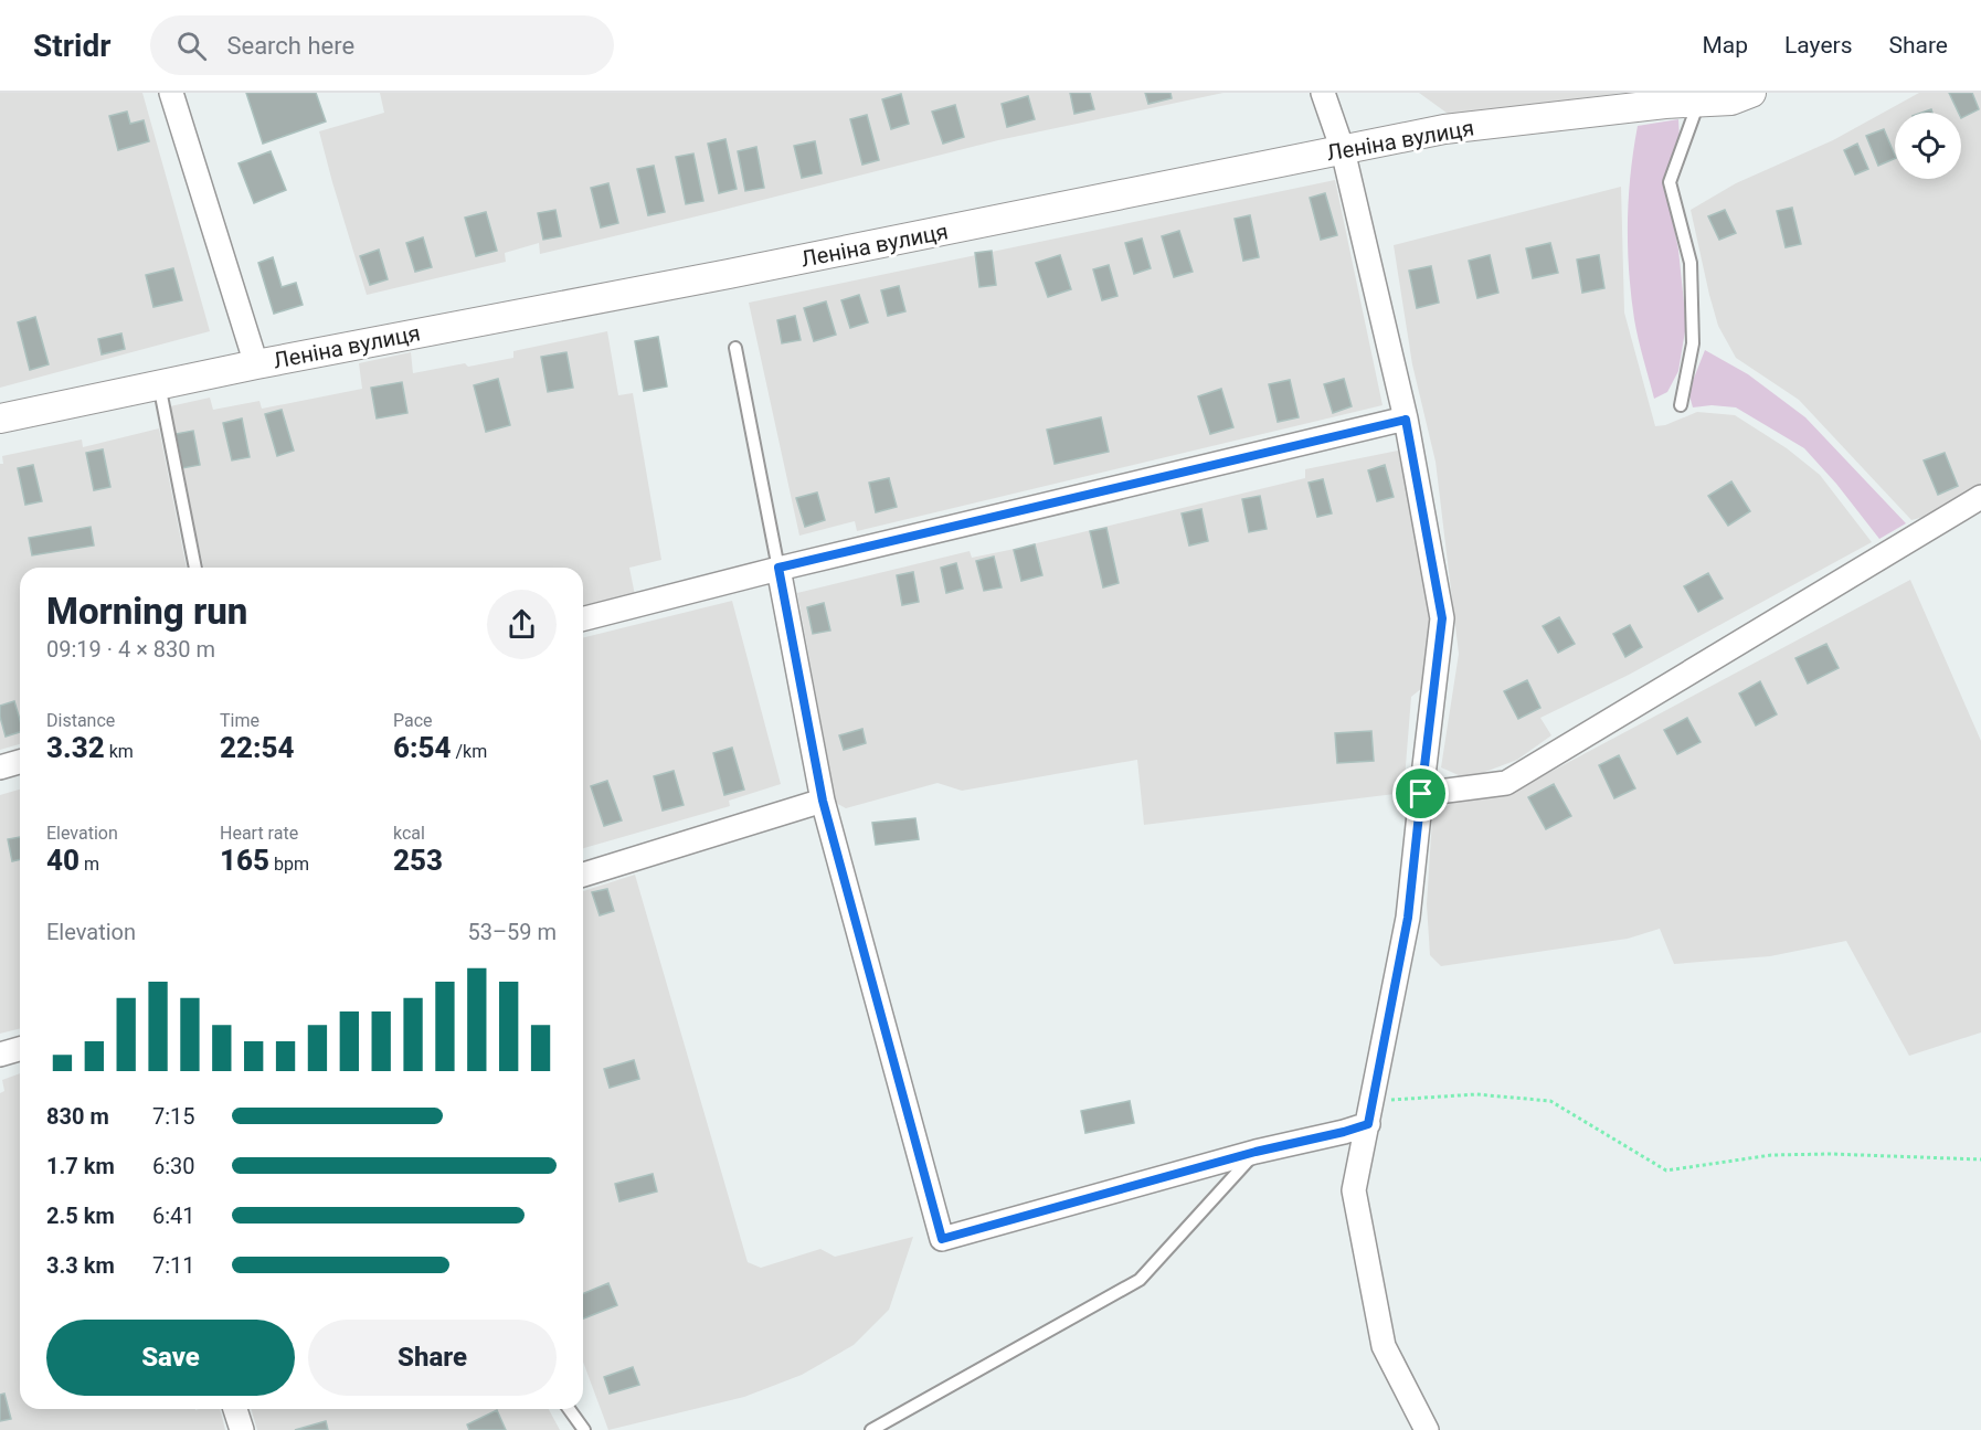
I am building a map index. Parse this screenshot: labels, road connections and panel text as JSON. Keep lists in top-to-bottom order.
{
  "streets": {
    "street": ["Леніна вулиця"]
  },
  "page": {
    "header": "Stridr",
    "search": "Search here",
    "nav": ["Map", "Layers", "Share"],
    "heading": ["Morning run", "09:19 · 4 × 830 m"],
    "stats": [
      ["Distance", "3.32 km"],
      ["Time", "22:54"],
      ["Pace", "6:54 /km"],
      ["Elevation", "40 m"],
      ["Heart rate", "165 bpm"],
      ["kcal", "253"]
    ],
    "chart": ["Elevation", "53–59 m"],
    "list": [
      {
        "name": "830 m",
        "note": "7:15"
      },
      {
        "name": "1.7 km",
        "note": "6:30"
      },
      {
        "name": "2.5 km",
        "note": "6:41"
      },
      {
        "name": "3.3 km",
        "note": "7:11"
      }
    ],
    "buttons": ["Save", "Share"]
  }
}
